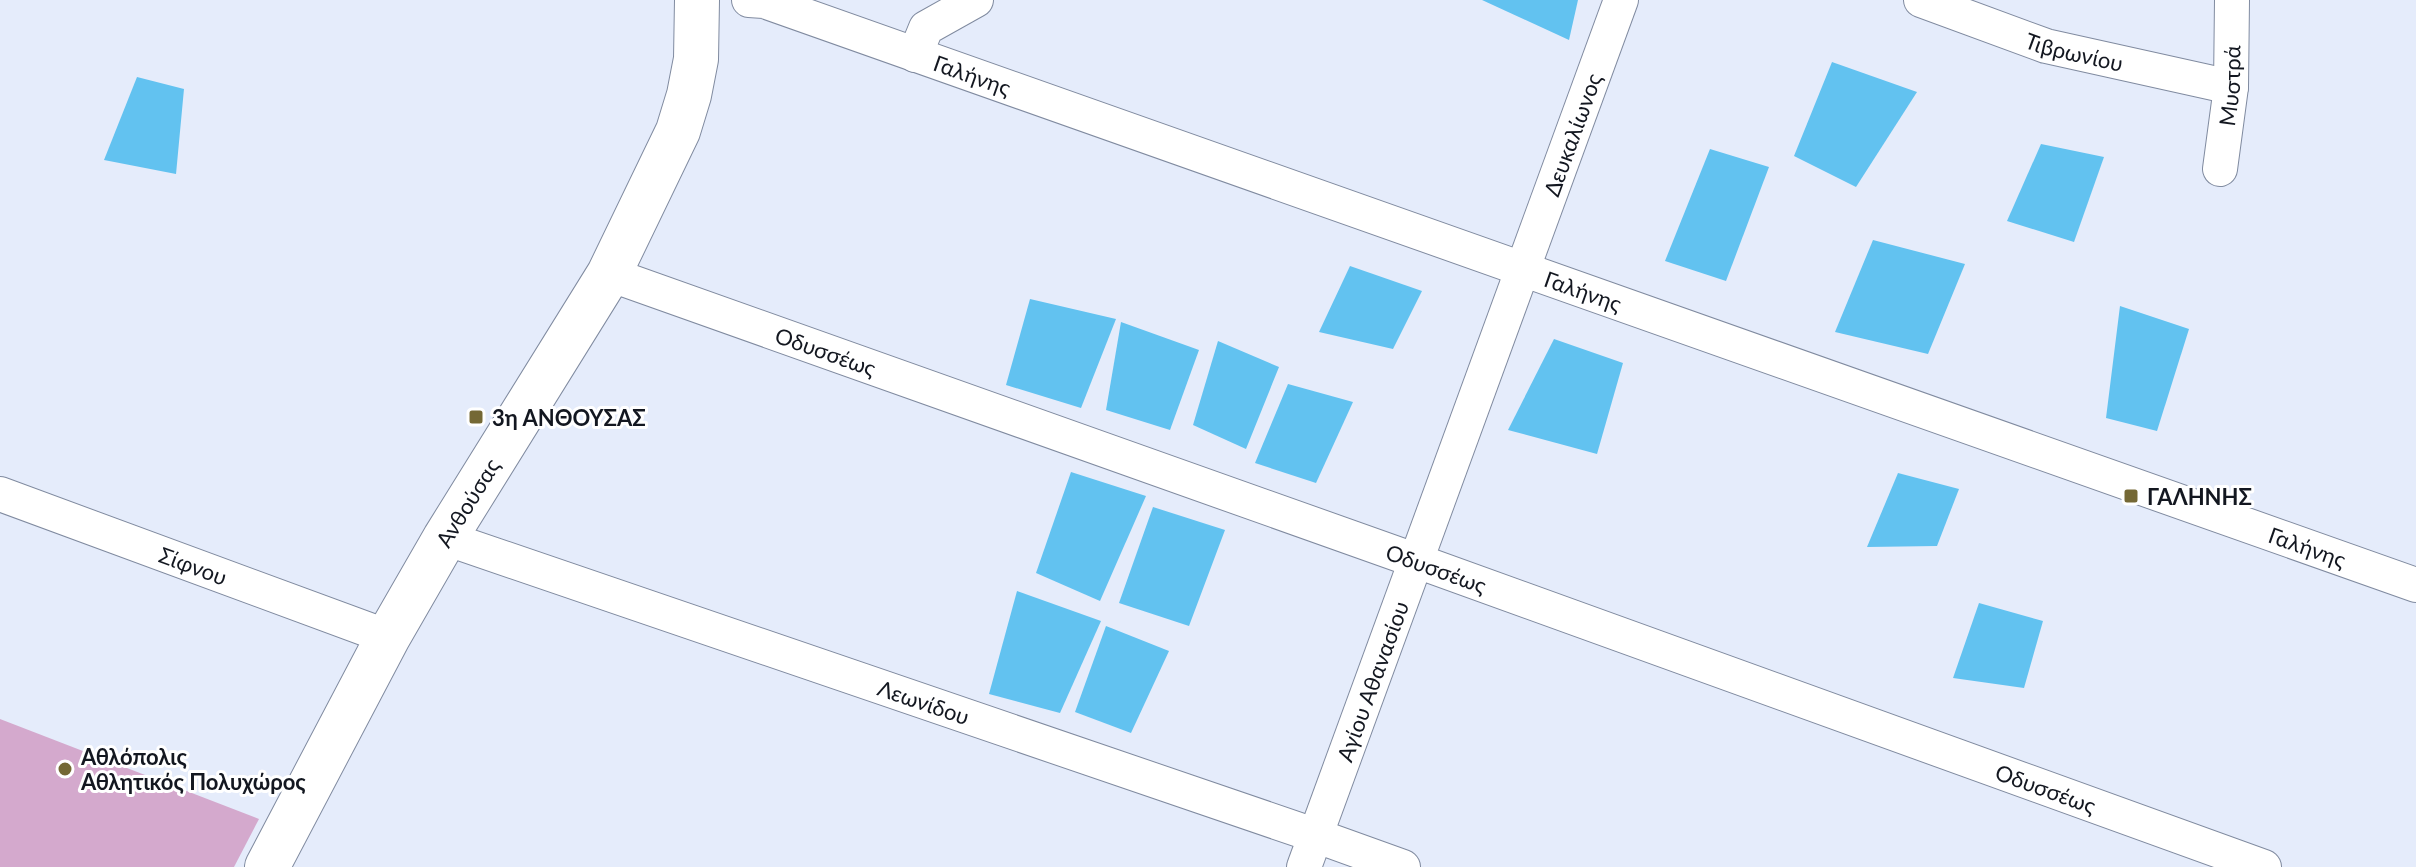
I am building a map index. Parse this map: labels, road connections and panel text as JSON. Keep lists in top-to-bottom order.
{
  "streets": {
    "street": [
      "Τιβρωνίου",
      "Γαλήνης",
      "Μυστρά",
      "Δευκαλίωνος",
      "Οδυσσέως",
      "Ανθούσας",
      "Σίφνου",
      "Αγίου Αθανασίου",
      "Λεωνίδου"
    ]
  },
  "crossings": [
    ["Τιβρωνίου", "Μυστρά"],
    ["Γαλήνης", "Δευκαλίωνος"],
    ["Γαλήνης", "Αγίου Αθανασίου"],
    ["Δευκαλίωνος", "Αγίου Αθανασίου"],
    ["Οδυσσέως", "Ανθούσας"],
    ["Οδυσσέως", "Αγίου Αθανασίου"],
    ["Ανθούσας", "Σίφνου"],
    ["Ανθούσας", "Λεωνίδου"],
    ["Αγίου Αθανασίου", "Λεωνίδου"]
  ],
  "places": {
    "transit": ["3η ΑΝΘΟΥΣΑΣ", "ΓΑΛΗΝΗΣ"],
    "other": ["Αθλόπολις Αθλητικός Πολυχώρος"]
  }
}
